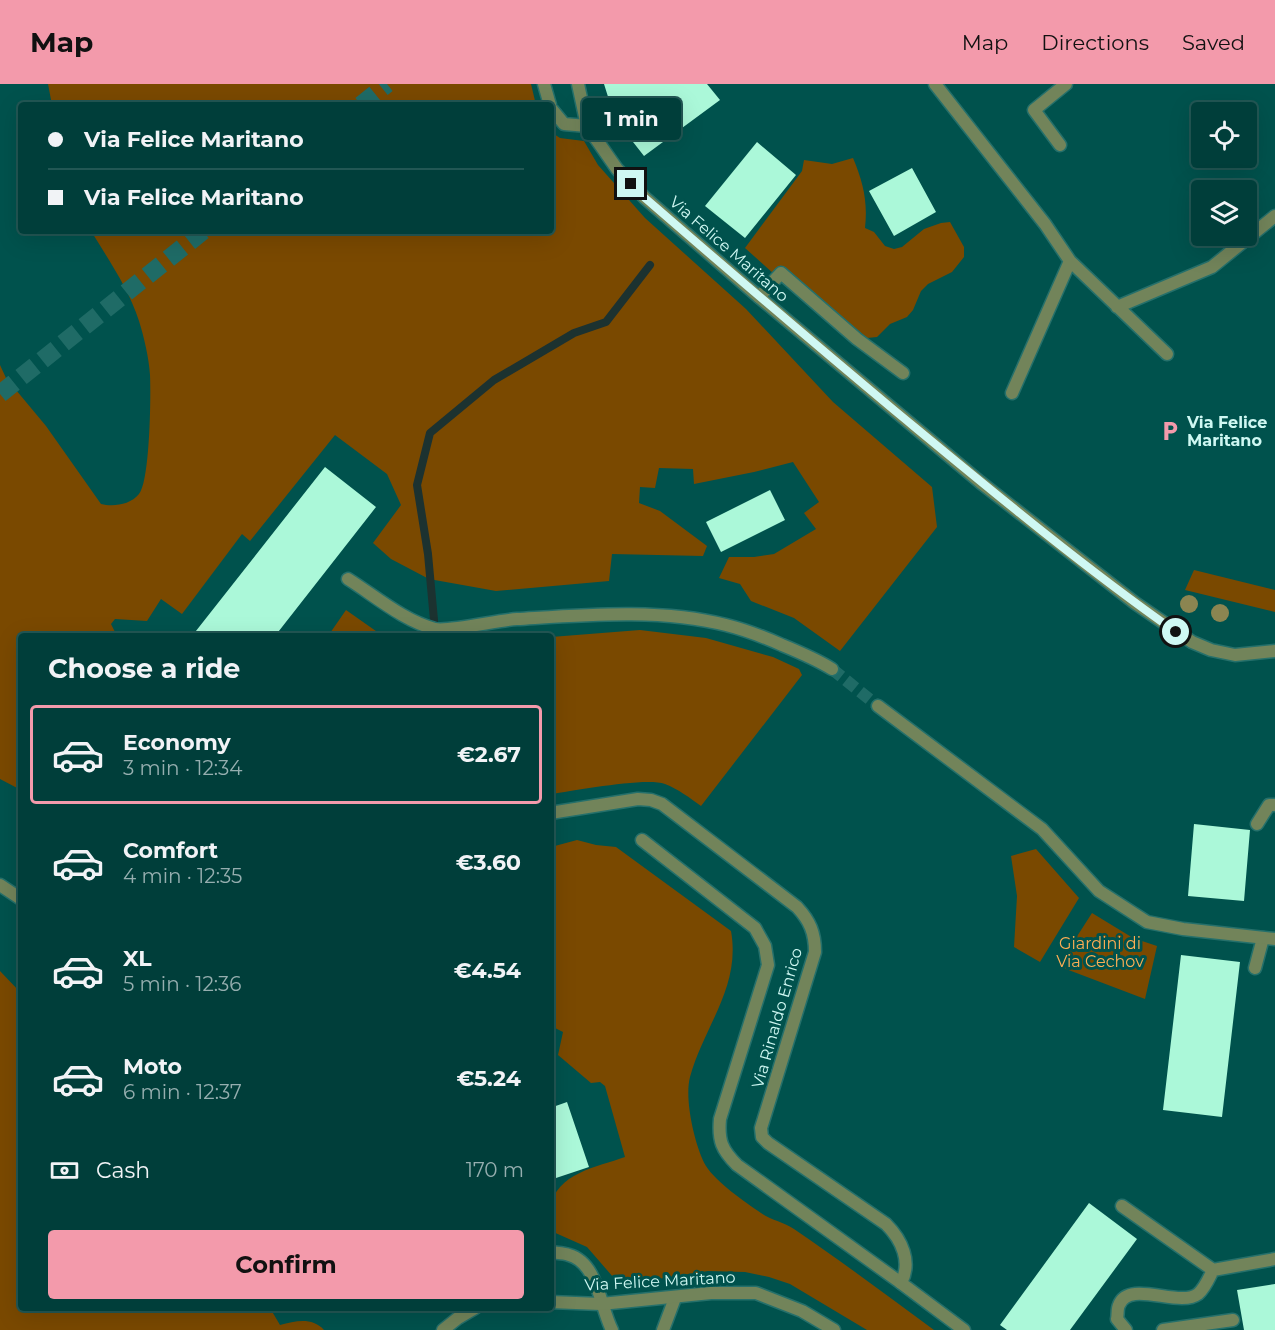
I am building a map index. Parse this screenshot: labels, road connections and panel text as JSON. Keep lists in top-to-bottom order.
{
  "streets": {
    "street": ["Via Felice Maritano", "Via Rinaldo Enrico"]
  },
  "parks": ["Giardini di Via Cechov"],
  "places": {
    "parking": ["Via Felice Maritano"]
  },
  "page": {
    "header": "Map",
    "nav": ["Map", "Directions", "Saved"],
    "bubble": "1 min",
    "banner": ["Via Felice Maritano", "Via Felice Maritano"],
    "heading": "Choose a ride",
    "list": [
      {
        "name": "Economy",
        "note": "3 min · 12:34",
        "value": "€2.67"
      },
      {
        "name": "Comfort",
        "note": "4 min · 12:35",
        "value": "€3.60"
      },
      {
        "name": "XL",
        "note": "5 min · 12:36",
        "value": "€4.54"
      },
      {
        "name": "Moto",
        "note": "6 min · 12:37",
        "value": "€5.24"
      }
    ],
    "pay": ["Cash", "170 m"],
    "buttons": "Confirm"
  }
}
